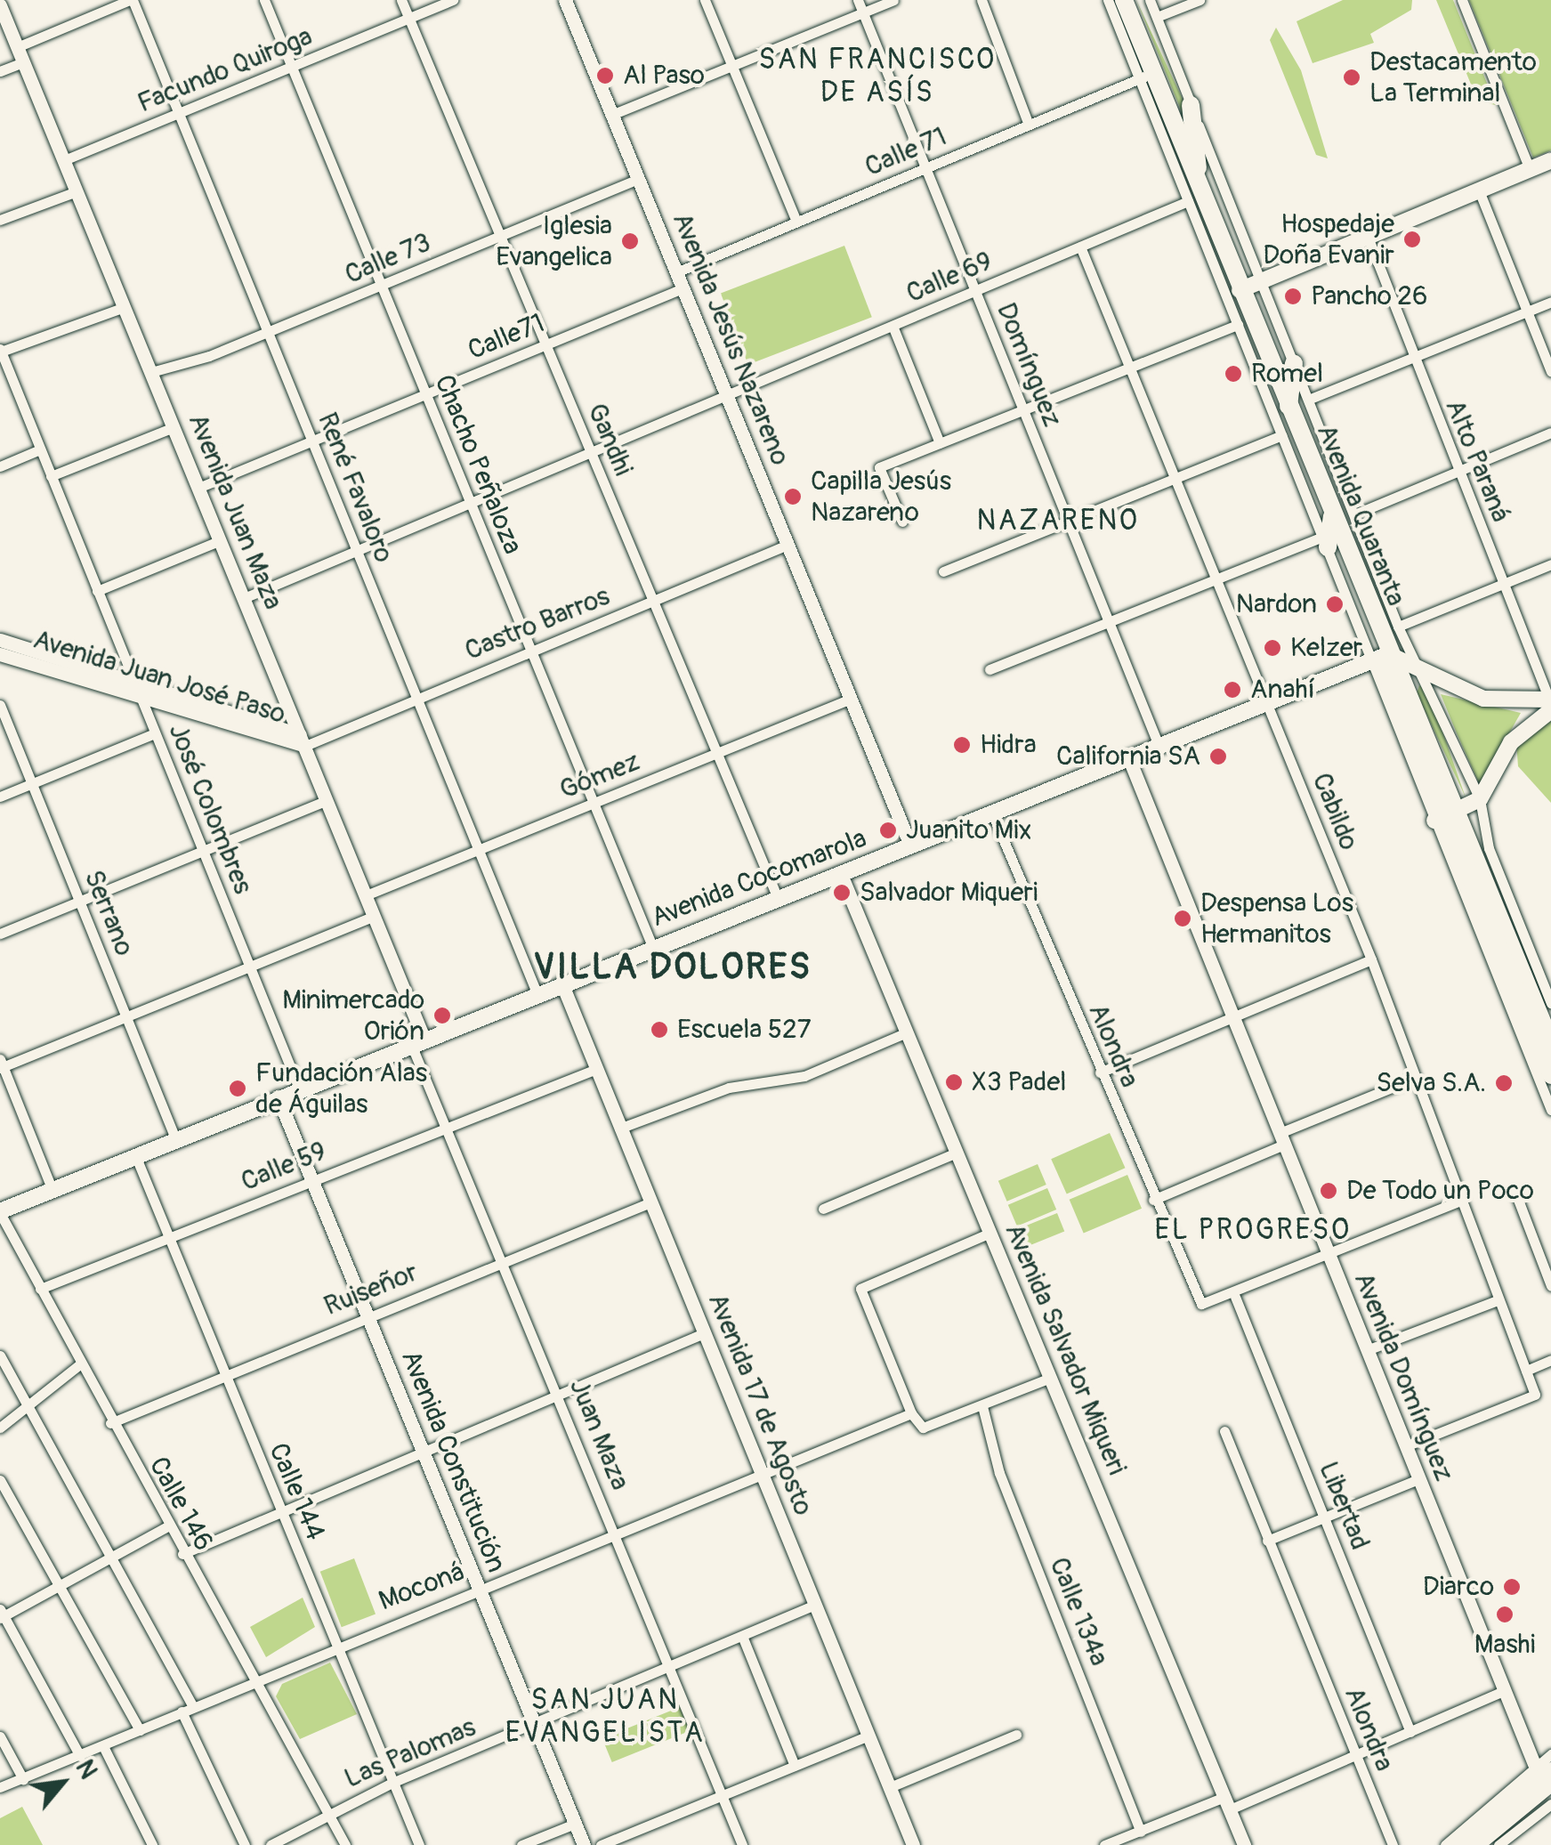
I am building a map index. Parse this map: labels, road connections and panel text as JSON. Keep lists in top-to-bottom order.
{
  "streets": {
    "highway": ["Avenida Quaranta"],
    "main road": [
      "Avenida Jesús Nazareno",
      "Avenida Juan Maza",
      "Avenida Juan José Paso",
      "Avenida Cocomarola",
      "Avenida Salvador Miqueri",
      "Avenida Domínguez",
      "Avenida 17 de Agosto",
      "Avenida Constitución"
    ],
    "street": [
      "Facundo Quiroga",
      "Calle 71",
      "Calle 73",
      "Calle 69",
      "Calle71",
      "Domínguez",
      "Gandhi",
      "Alto Paraná",
      "Chacho Peñaloza",
      "René Favaloro",
      "Castro Barros",
      "Gómez",
      "José Colombres",
      "Cabildo",
      "Serrano",
      "Alondra",
      "Calle 59",
      "Ruiseñor",
      "Juan Maza",
      "Calle 144",
      "Calle 146",
      "Libertad",
      "Moconá",
      "Calle 134a",
      "Las Palomas"
    ]
  },
  "crossings": [
    ["Facundo Quiroga", "Gandhi"],
    ["Facundo Quiroga", "Chacho Peñaloza"],
    ["Facundo Quiroga", "René Favaloro"],
    ["Facundo Quiroga", "Avenida Juan Maza"],
    ["Calle 71", "Avenida Jesús Nazareno"],
    ["Calle 71", "Domínguez"],
    ["Calle 71", "Avenida Quaranta"],
    ["Calle 73", "Avenida Jesús Nazareno"],
    ["Calle 73", "Gandhi"],
    ["Calle 73", "Chacho Peñaloza"],
    ["Calle 73", "René Favaloro"],
    ["Calle 73", "Avenida Juan Maza"],
    ["Calle 69", "Avenida Jesús Nazareno"],
    ["Calle 69", "Domínguez"],
    ["Calle 69", "Gandhi"],
    ["Calle 69", "Chacho Peñaloza"],
    ["Calle 69", "René Favaloro"],
    ["Calle 69", "Avenida Juan Maza"],
    ["Calle 69", "Avenida Quaranta"],
    ["Calle 69", "Cabildo"],
    ["Calle71", "Avenida Jesús Nazareno"],
    ["Calle71", "Gandhi"],
    ["Calle71", "Chacho Peñaloza"],
    ["Calle71", "René Favaloro"],
    ["Calle71", "Avenida Juan Maza"],
    ["Avenida Jesús Nazareno", "Castro Barros"],
    ["Avenida Jesús Nazareno", "Gómez"],
    ["Avenida Jesús Nazareno", "Avenida Cocomarola"],
    ["Domínguez", "Avenida Cocomarola"],
    ["Gandhi", "Castro Barros"],
    ["Gandhi", "Gómez"],
    ["Gandhi", "Avenida Cocomarola"],
    ["Chacho Peñaloza", "Castro Barros"],
    ["Chacho Peñaloza", "Gómez"],
    ["Chacho Peñaloza", "Avenida Cocomarola"],
    ["René Favaloro", "Castro Barros"],
    ["René Favaloro", "Gómez"],
    ["René Favaloro", "Avenida Cocomarola"],
    ["Avenida Juan Maza", "Castro Barros"],
    ["Avenida Juan Maza", "Avenida Juan José Paso"],
    ["Avenida Juan Maza", "Gómez"],
    ["Avenida Juan Maza", "Avenida Cocomarola"],
    ["Avenida Juan Maza", "Juan Maza"],
    ["Avenida Quaranta", "Avenida Cocomarola"],
    ["Castro Barros", "Avenida Juan José Paso"],
    ["Avenida Juan José Paso", "José Colombres"],
    ["José Colombres", "Avenida Cocomarola"],
    ["Cabildo", "Avenida Cocomarola"],
    ["Cabildo", "Avenida Domínguez"],
    ["Avenida Cocomarola", "Serrano"],
    ["Avenida Cocomarola", "Alondra"],
    ["Avenida Cocomarola", "Avenida Salvador Miqueri"],
    ["Avenida Cocomarola", "Avenida Domínguez"],
    ["Avenida Cocomarola", "Avenida 17 de Agosto"],
    ["Avenida Cocomarola", "Juan Maza"],
    ["Avenida Cocomarola", "Avenida Constitución"],
    ["Avenida Cocomarola", "Calle 144"],
    ["Avenida Cocomarola", "Calle 146"],
    ["Alondra", "Libertad"],
    ["Calle 59", "Avenida 17 de Agosto"],
    ["Calle 59", "Juan Maza"],
    ["Calle 59", "Avenida Constitución"],
    ["Calle 59", "Calle 144"],
    ["Calle 59", "Calle 146"],
    ["Ruiseñor", "Avenida 17 de Agosto"],
    ["Ruiseñor", "Juan Maza"],
    ["Ruiseñor", "Avenida Constitución"],
    ["Ruiseñor", "Calle 144"],
    ["Ruiseñor", "Calle 146"],
    ["Avenida Salvador Miqueri", "Moconá"],
    ["Avenida 17 de Agosto", "Moconá"],
    ["Avenida 17 de Agosto", "Las Palomas"],
    ["Juan Maza", "Moconá"],
    ["Juan Maza", "Las Palomas"],
    ["Avenida Constitución", "Moconá"],
    ["Avenida Constitución", "Las Palomas"],
    ["Calle 144", "Moconá"],
    ["Calle 144", "Las Palomas"],
    ["Calle 146", "Moconá"],
    ["Calle 146", "Las Palomas"],
    ["Moconá", "Calle 134a"]
  ],
  "districts": [
    "SAN FRANCISCO DE ASÍS",
    "NAZARENO",
    "VILLA DOLORES",
    "EL PROGRESO",
    "SAN JUAN EVANGELISTA"
  ],
  "places": [
    "Al Paso",
    "Destacamento La Terminal",
    "Hospedaje Doña Evanir",
    "Iglesia Evangelica",
    "Pancho 26",
    "Romel",
    "Capilla Jesús Nazareno",
    "Nardon",
    "Kelzer",
    "Anahí",
    "Hidra",
    "California SA",
    "Juanito Mix",
    "Salvador Miqueri",
    "Despensa Los Hermanitos",
    "Minimercado Orión",
    "Escuela 527",
    "X3 Padel",
    "Selva S.A.",
    "Fundación Alas de Águilas",
    "De Todo un Poco",
    "Diarco",
    "Mashi"
  ],
  "north": "top right"
}
